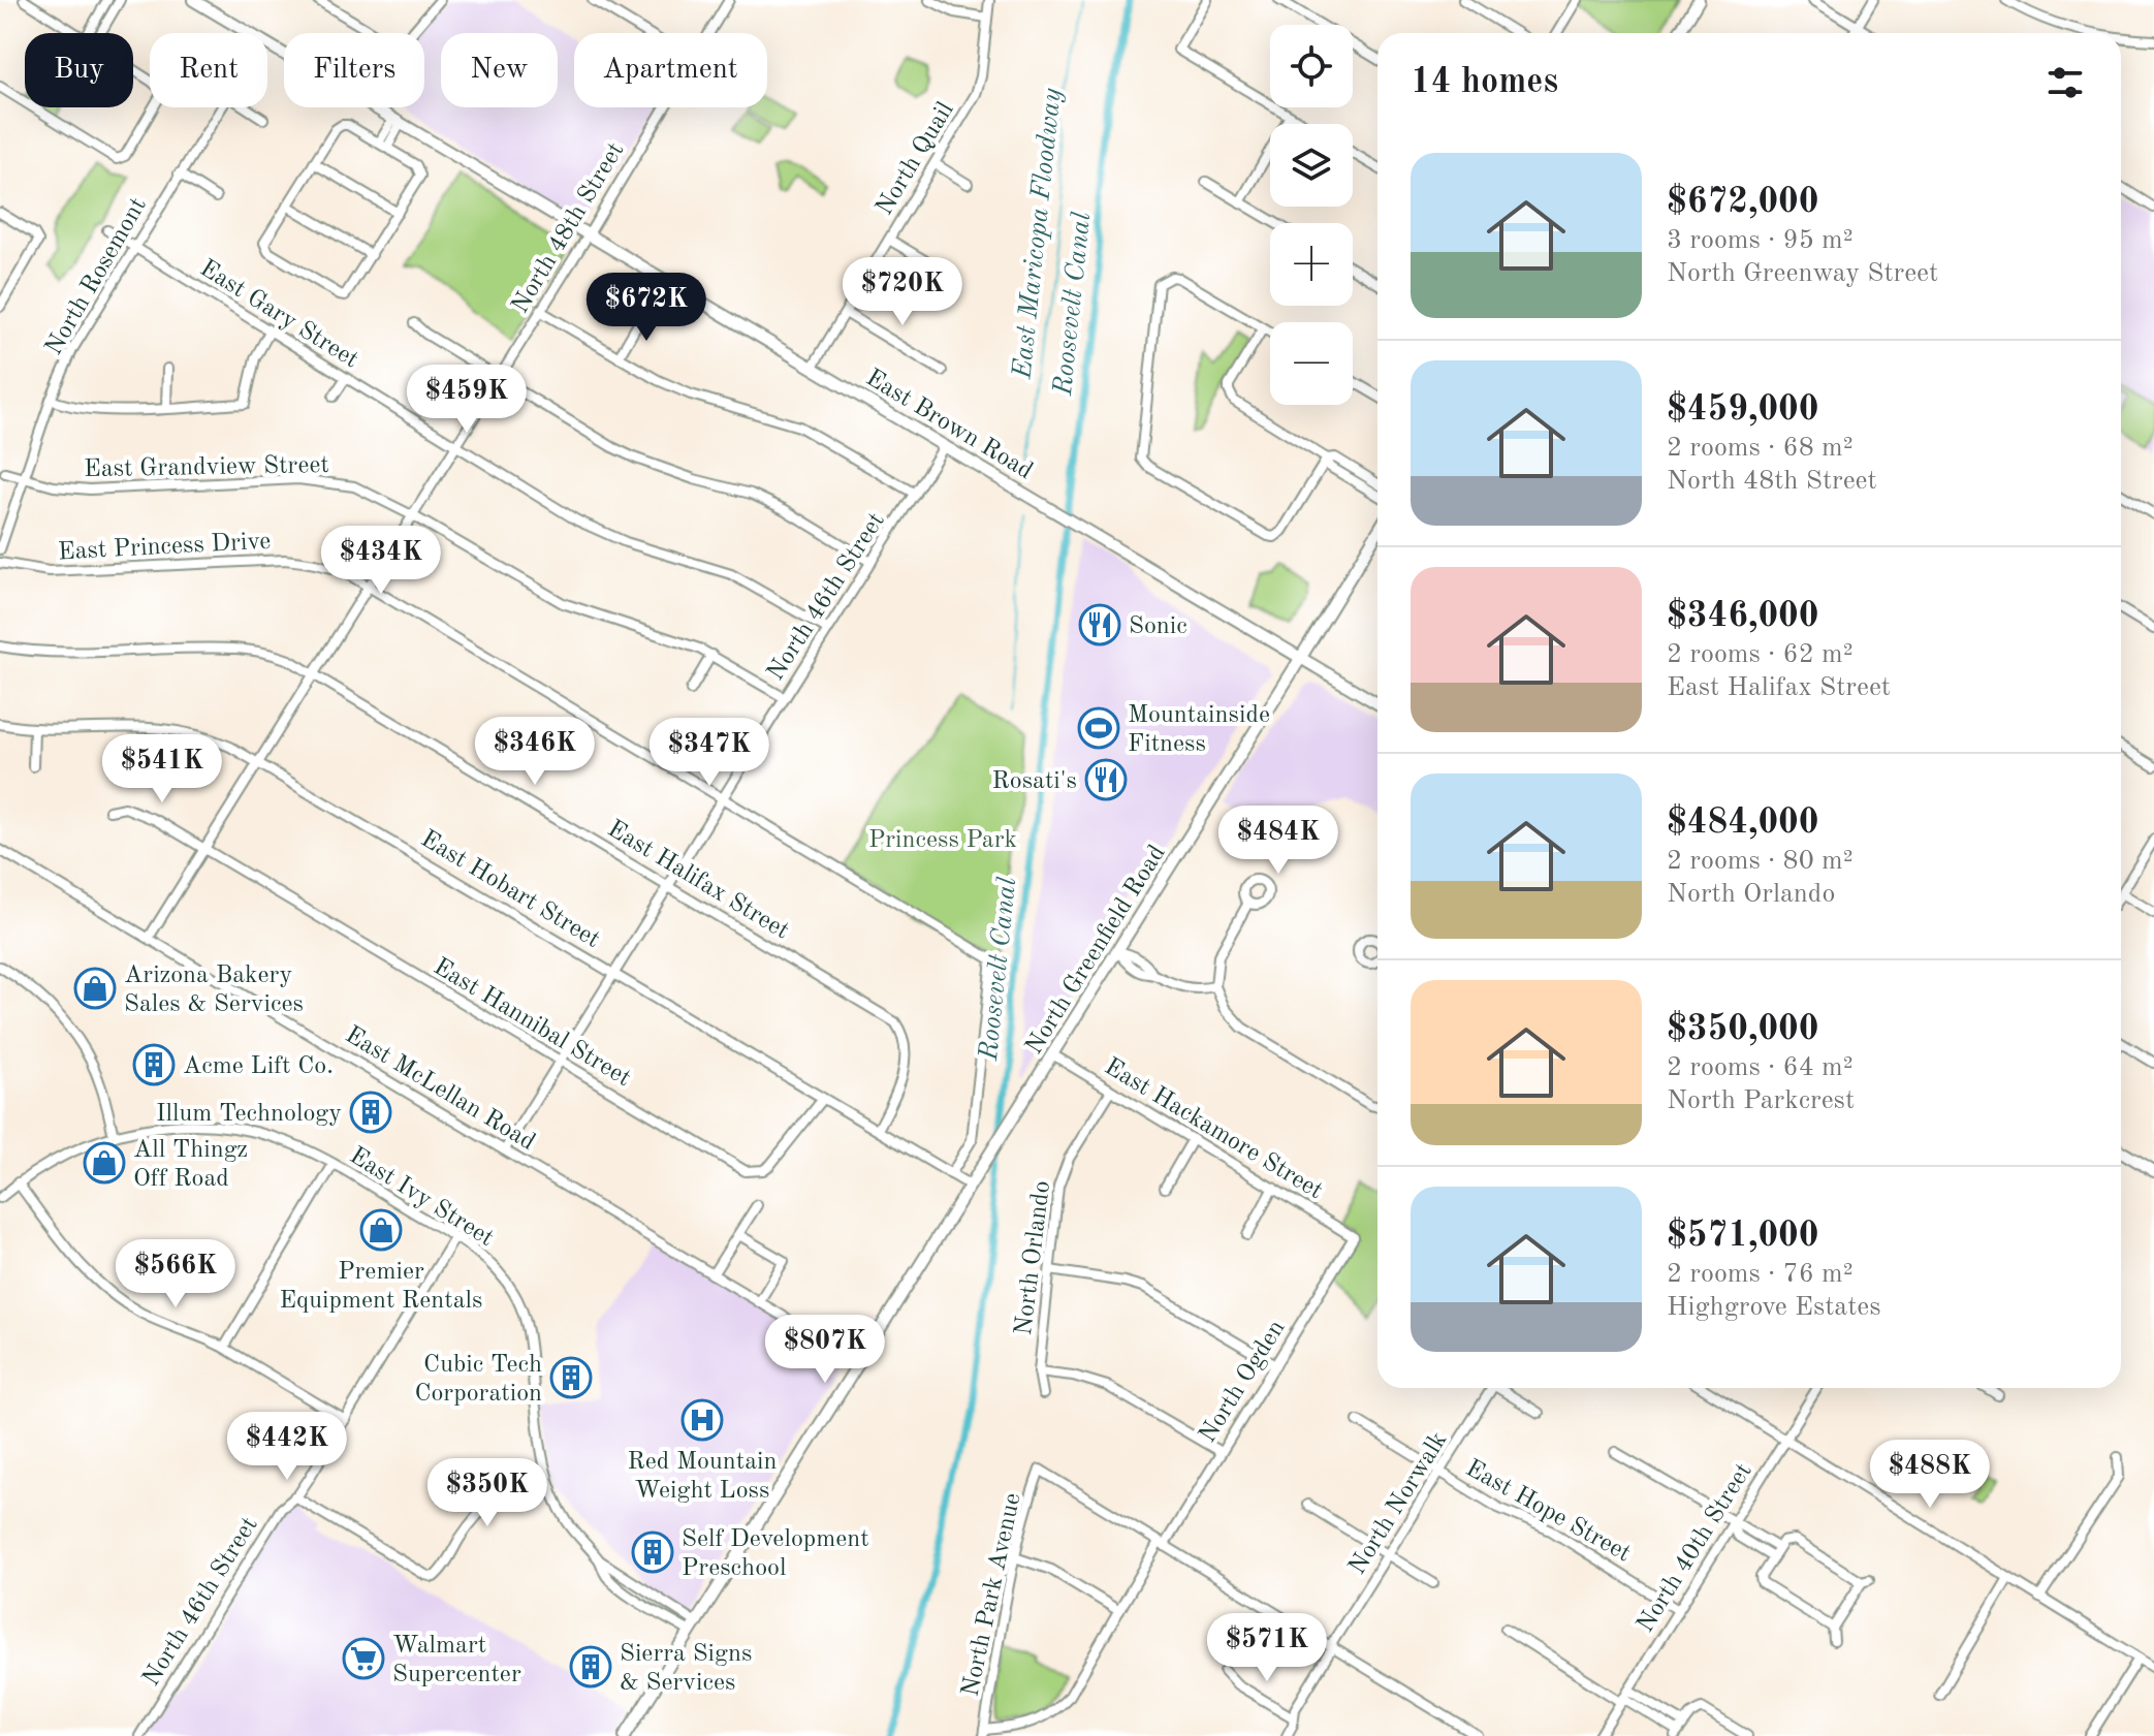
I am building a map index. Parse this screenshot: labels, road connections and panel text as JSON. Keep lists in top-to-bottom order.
{
  "streets": {
    "main road": ["East Brown Road", "North Greenfield Road"],
    "street": [
      "North Quail",
      "North 48th Street",
      "North Rosemont",
      "East Gary Street",
      "East Grandview Street",
      "East Princess Drive",
      "North 46th Street",
      "East Halifax Street",
      "East Hobart Street",
      "East Hannibal Street",
      "East McLellan Road",
      "East Hackamore Street",
      "East Ivy Street",
      "North Orlando",
      "North Ogden",
      "North Norwalk",
      "East Hope Street",
      "North 40th Street",
      "North Park Avenue"
    ]
  },
  "crossings": [
    ["North Quail", "East Brown Road"],
    ["North 48th Street", "East Gary Street"],
    ["North 48th Street", "East Brown Road"],
    ["North 48th Street", "East Grandview Street"],
    ["North 48th Street", "East Princess Drive"],
    ["North 48th Street", "East Halifax Street"],
    ["North 48th Street", "East Hobart Street"],
    ["North 48th Street", "East Hannibal Street"],
    ["North 48th Street", "East McLellan Road"],
    ["North Rosemont", "East Gary Street"],
    ["North Rosemont", "East Grandview Street"],
    ["East Gary Street", "North 46th Street"],
    ["East Brown Road", "North 46th Street"],
    ["East Brown Road", "North Greenfield Road"],
    ["East Grandview Street", "North 46th Street"],
    ["East Princess Drive", "North 46th Street"],
    ["East Princess Drive", "East Hobart Street"],
    ["North 46th Street", "East Halifax Street"],
    ["North 46th Street", "East Hobart Street"],
    ["North 46th Street", "East Hannibal Street"],
    ["North 46th Street", "East McLellan Road"],
    ["North 46th Street", "East Ivy Street"],
    ["East Halifax Street", "East Hobart Street"],
    ["East Hobart Street", "North Greenfield Road"],
    ["East Hobart Street", "East Hannibal Street"],
    ["North Greenfield Road", "East McLellan Road"],
    ["North Greenfield Road", "East Hackamore Street"],
    ["North Greenfield Road", "East Ivy Street"],
    ["East Hackamore Street", "North Orlando"],
    ["East Hackamore Street", "North Ogden"],
    ["North Ogden", "North Park Avenue"],
    ["North Norwalk", "East Hope Street"],
    ["East Hope Street", "North 40th Street"]
  ],
  "water": ["East Maricopa Floodway", "Roosevelt Canal"],
  "parks": ["Princess Park"],
  "places": {
    "restaurant": ["Sonic", "Rosati's"],
    "sports": ["Mountainside Fitness"],
    "shop": ["Arizona Bakery Sales & Services", "All Thingz Off Road", "Premier Equipment Rentals"],
    "building": [
      "Acme Lift Co.",
      "Illum Technology",
      "Cubic Tech Corporation",
      "Self Development Preschool",
      "Sierra Signs & Services"
    ],
    "hospital": ["Red Mountain Weight Loss"],
    "supermarket": ["Walmart Supercenter"]
  },
  "page": {
    "map_buttons": ["+", "−"],
    "chip": [
      "Buy",
      "Rent",
      "Filters",
      "New",
      "Apartment"
    ],
    "heading": "14 homes",
    "list": [
      {
        "name": "$672,000",
        "note": "3 rooms · 95 m² · North Greenway Street"
      },
      {
        "name": "$459,000",
        "note": "2 rooms · 68 m² · North 48th Street"
      },
      {
        "name": "$346,000",
        "note": "2 rooms · 62 m² · East Halifax Street"
      },
      {
        "name": "$484,000",
        "note": "2 rooms · 80 m² · North Orlando"
      },
      {
        "name": "$350,000",
        "note": "2 rooms · 64 m² · North Parkcrest"
      },
      {
        "name": "$571,000",
        "note": "2 rooms · 76 m² · Highgrove Estates"
      }
    ],
    "price": [
      "$720K",
      "$672K",
      "$459K",
      "$434K",
      "$346K",
      "$347K",
      "$541K",
      "$484K",
      "$566K",
      "$807K",
      "$442K",
      "$488K",
      "$350K",
      "$571K"
    ]
  }
}
